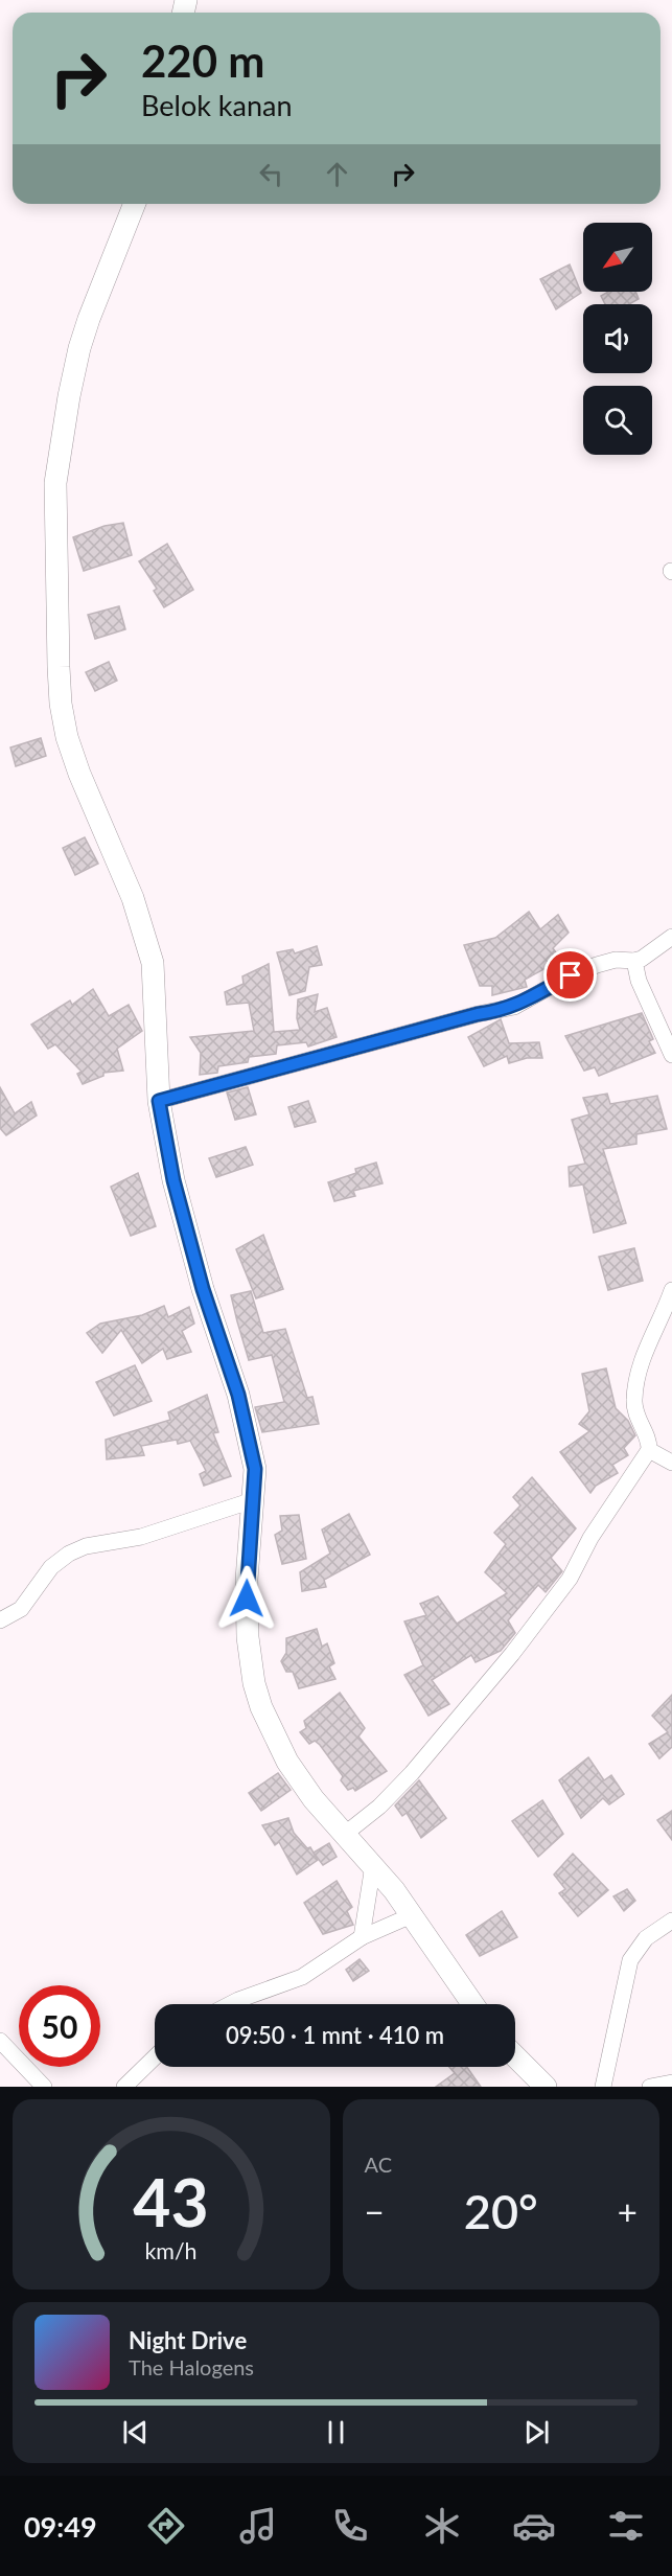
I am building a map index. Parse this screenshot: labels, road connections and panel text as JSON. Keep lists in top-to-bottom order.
{
  "north": "bottom left",
  "page": {
    "turn": ["220 m", "Belok kanan"],
    "limit": "50",
    "trip": "09:50 · 1 mnt · 410 m",
    "tile": "AC",
    "heat": ["−", "20°", "+"],
    "song": ["Night Drive", "The Halogens"],
    "tabs": "09:49",
    "gauge": ["43", "km/h"]
  }
}
